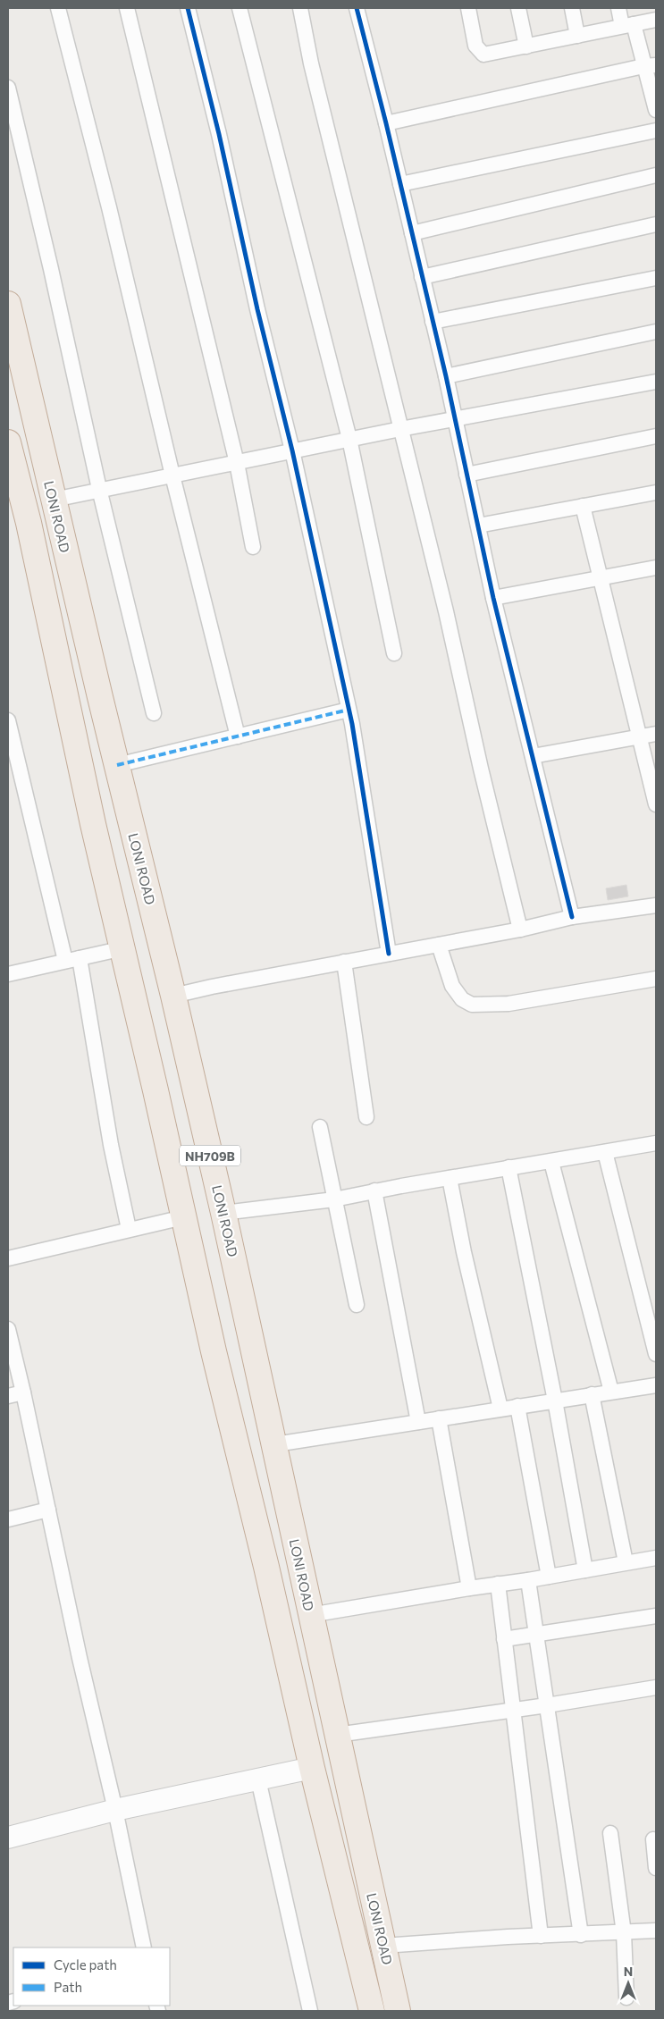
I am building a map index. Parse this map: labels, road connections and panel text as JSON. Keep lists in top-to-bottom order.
{
  "streets": {
    "highway": ["LONI ROAD", "NH709B"]
  },
  "legend": ["Cycle path", "Path"],
  "north": "top"
}
